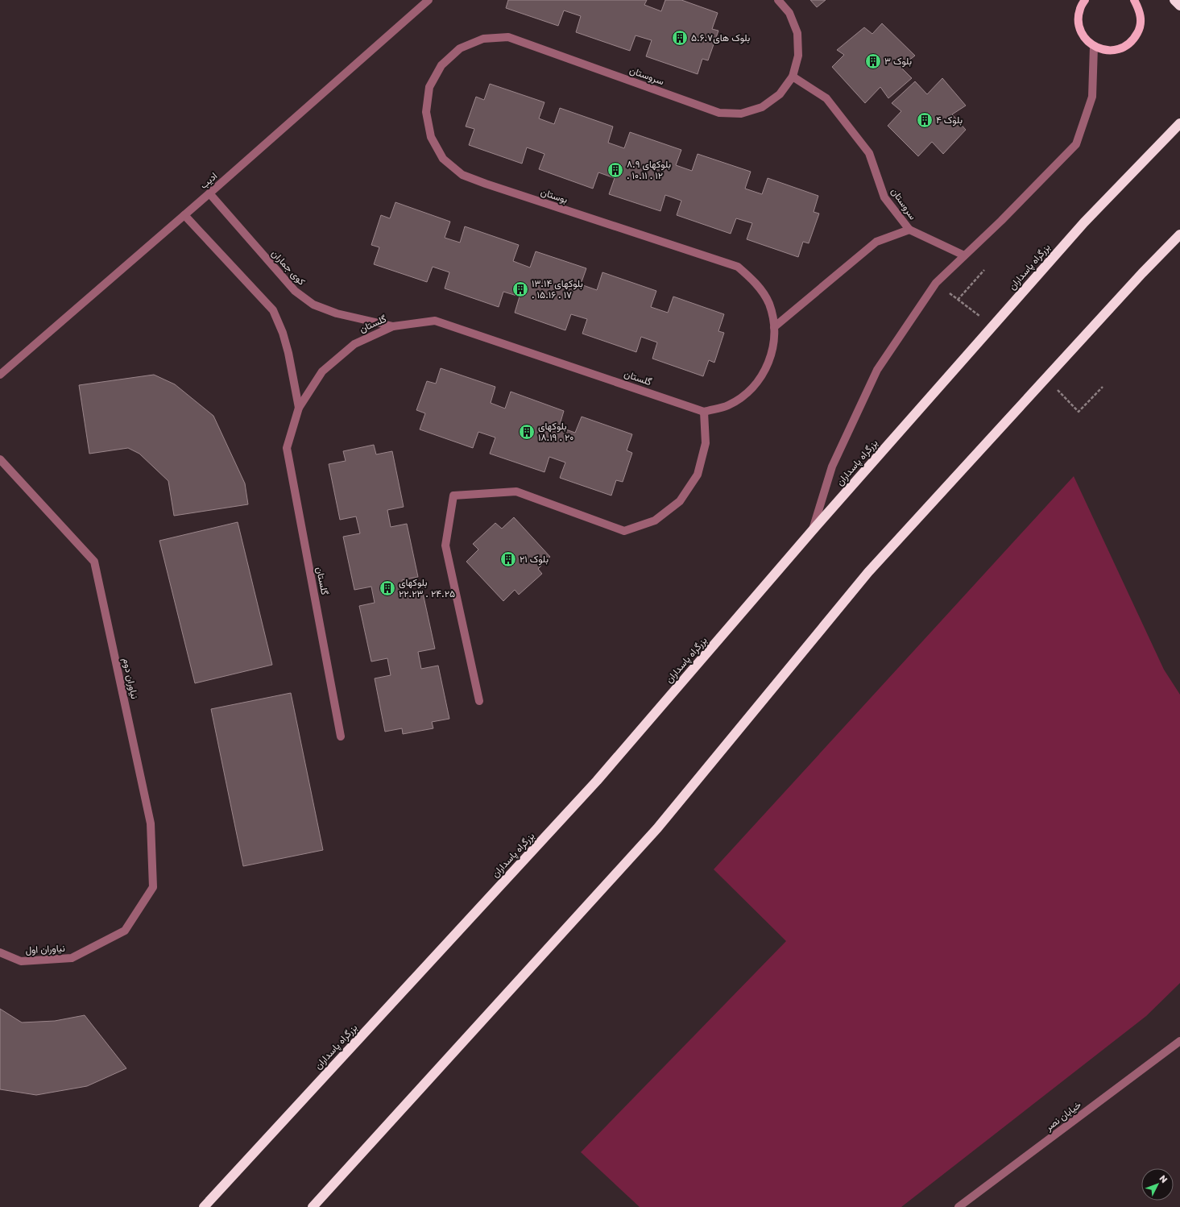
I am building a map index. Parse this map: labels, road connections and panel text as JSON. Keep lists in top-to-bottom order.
{
  "streets": {
    "highway": ["بزرگراه پاسداران"],
    "street": [
      "سروستان",
      "ادیب",
      "بوستان",
      "کوی جماران",
      "گلستان",
      "نیاوران دوم",
      "نیاوران اول",
      "خیابان نصر"
    ]
  },
  "crossings": [
    ["سروستان", "بوستان"],
    ["ادیب", "کوی جماران"],
    ["کوی جماران", "گلستان"],
    ["نیاوران دوم", "نیاوران اول"]
  ],
  "places": {
    "building": [
      "بلوک های۵.۶.۷",
      "بلوک ۳",
      "بلوک ۴",
      "بلوکهای ۸.۹ . ۱۰.۱۱ . ۱۲",
      "بلوکهای ۱۳.۱۴ . ۱۵.۱۶ . ۱۷",
      "بلوکهای ۱۸.۱۹ . ۲۰",
      "بلوک ۲۱",
      "بلوکهای ۲۲.۲۳ . ۲۴.۲۵"
    ]
  },
  "north": "top right"
}
